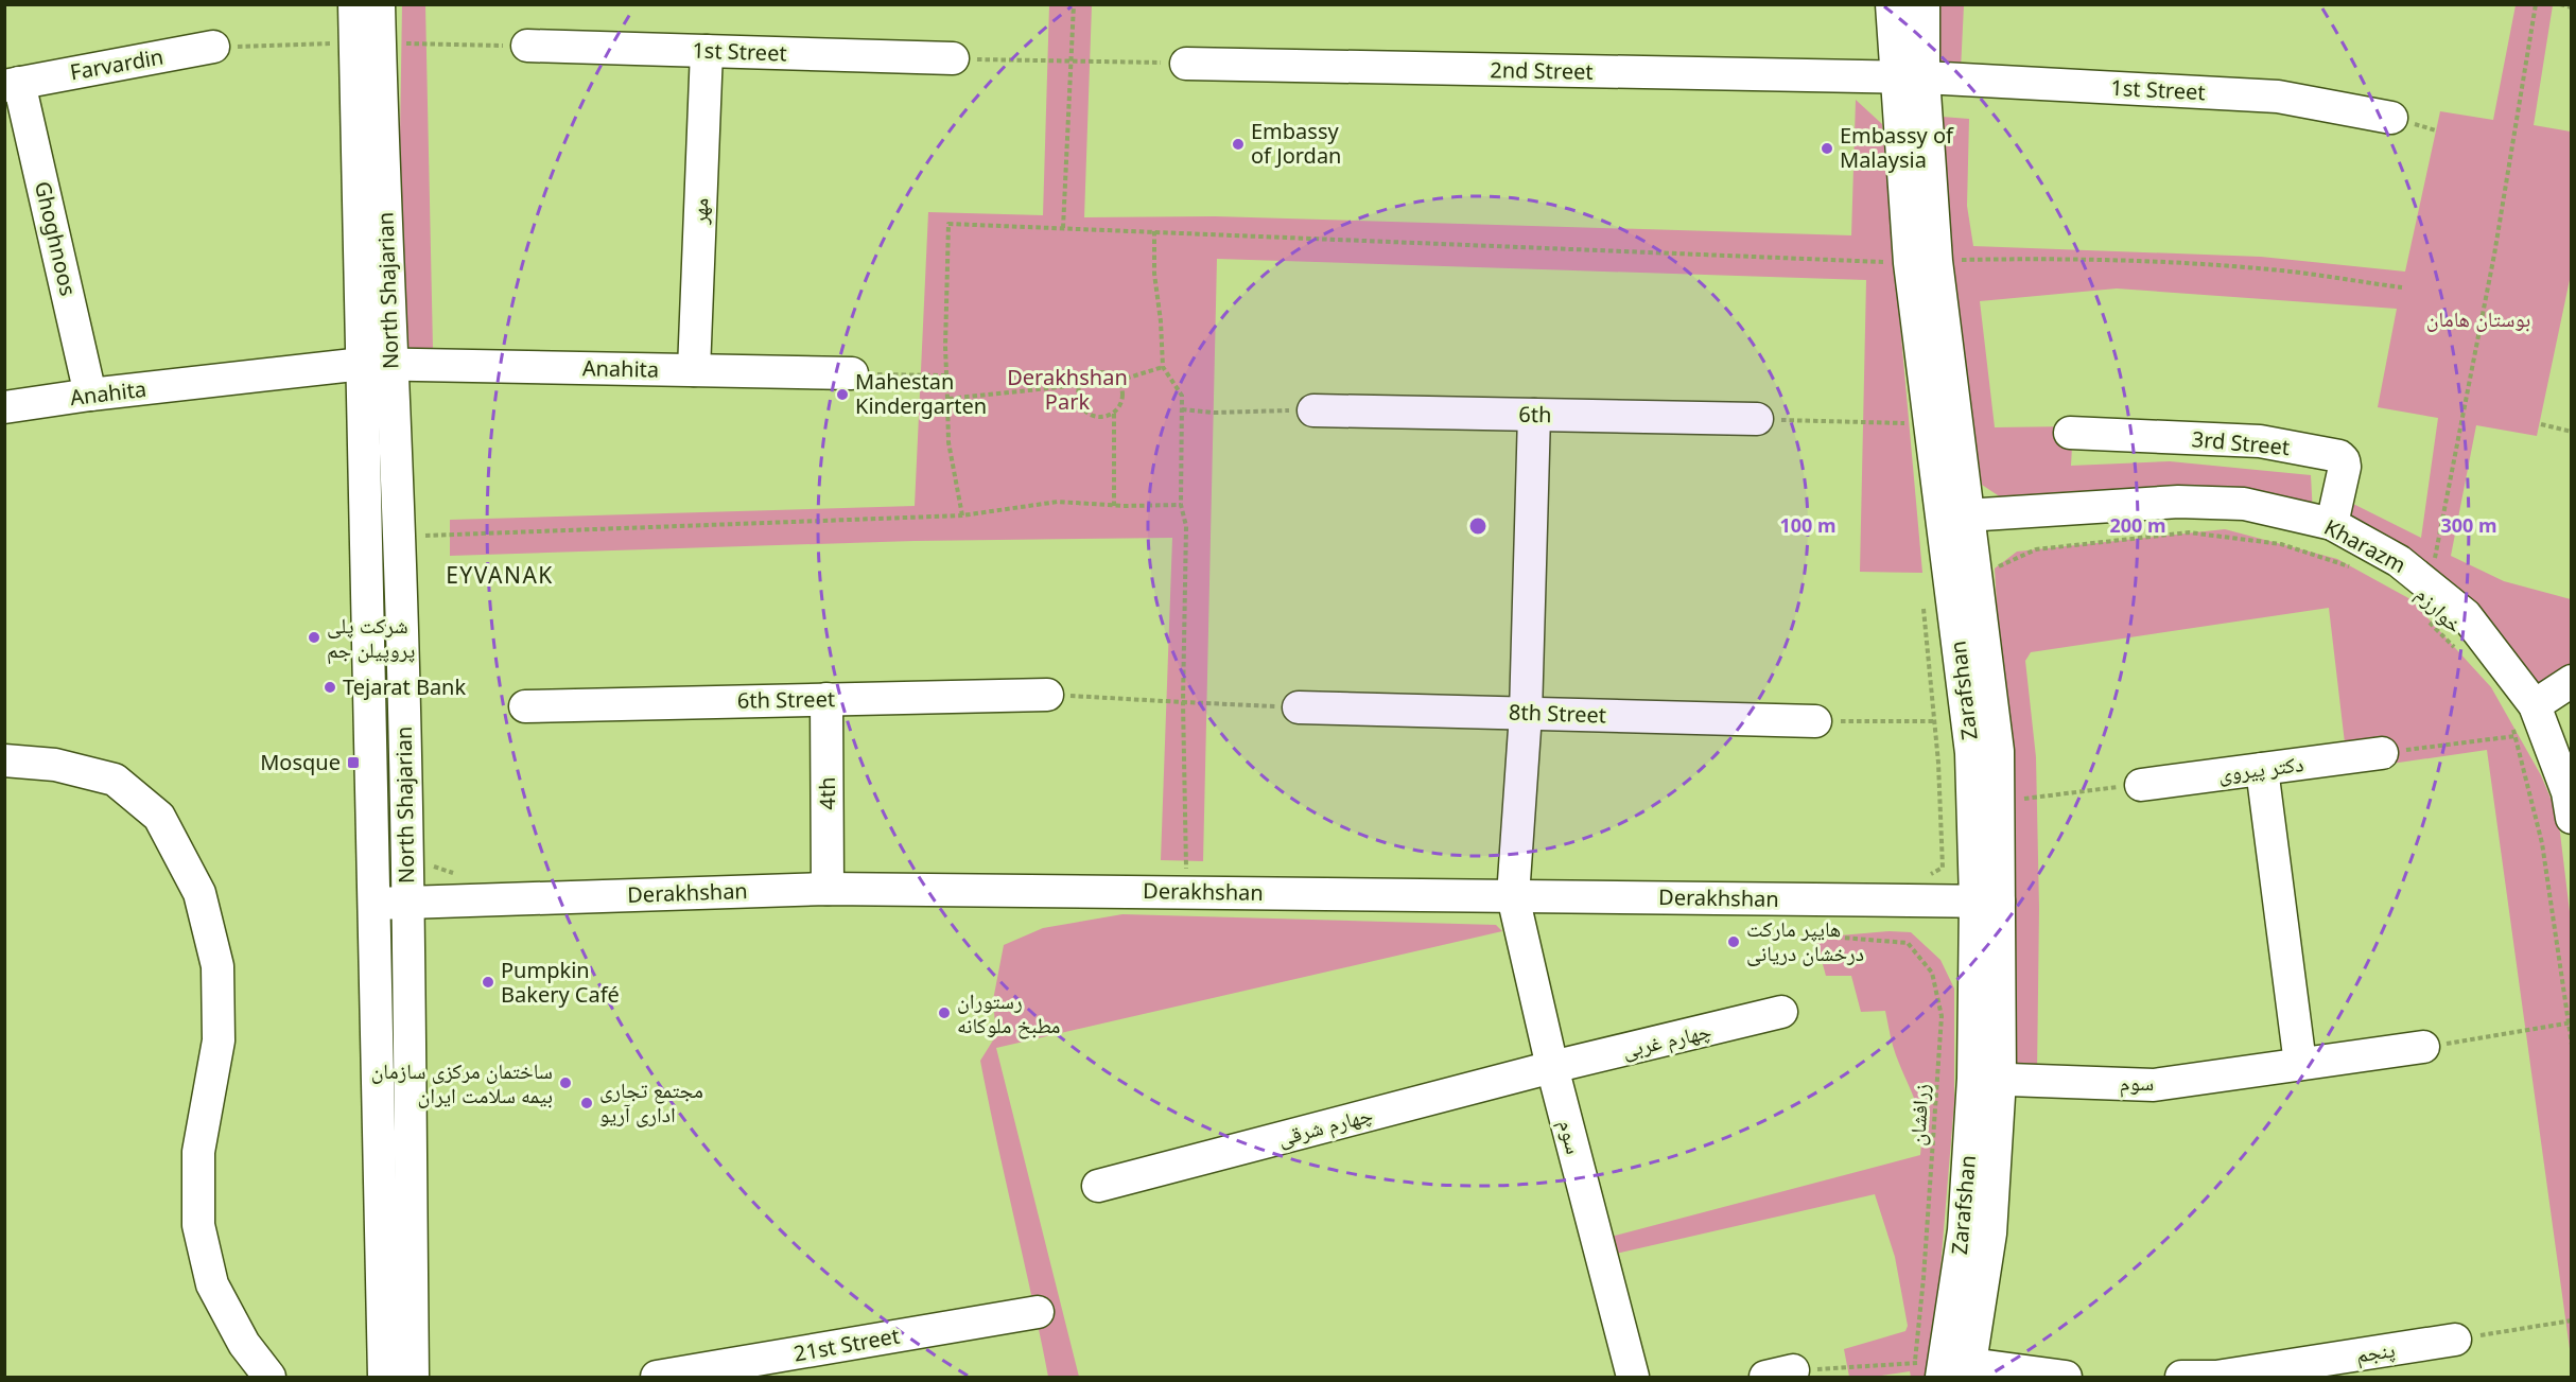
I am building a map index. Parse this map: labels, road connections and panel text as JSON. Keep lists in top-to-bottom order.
{
  "streets": {
    "street": [
      "1st Street",
      "Farvardin",
      "2nd Street",
      "مهر",
      "Ghoghnoos",
      "North Shajarian",
      "Anahita",
      "6th",
      "3rd Street",
      "Kharazm",
      "Zarafshan",
      "6th Street",
      "8th Street",
      "دکتر پیروی",
      "4th",
      "Derakhshan",
      "چهارم غربی",
      "سوم",
      "چهارم شرقی",
      "21st Street",
      "پنجم"
    ],
    "path": ["خوارزم", "زرافشان"]
  },
  "crossings": [
    ["1st Street", "2nd Street"],
    ["1st Street", "مهر"],
    ["1st Street", "Zarafshan"],
    ["Farvardin", "Ghoghnoos"],
    ["2nd Street", "Zarafshan"],
    ["مهر", "Anahita"],
    ["Ghoghnoos", "Anahita"],
    ["North Shajarian", "Anahita"],
    ["North Shajarian", "Derakhshan"],
    ["6th", "سوم"],
    ["3rd Street", "Kharazm"],
    ["Kharazm", "Zarafshan"],
    ["Zarafshan", "Derakhshan"],
    ["Zarafshan", "سوم"],
    ["Zarafshan", "زرافشان"],
    ["6th Street", "4th"],
    ["8th Street", "سوم"],
    ["4th", "Derakhshan"],
    ["Derakhshan", "سوم"],
    ["چهارم غربی", "سوم"],
    ["چهارم غربی", "چهارم شرقی"],
    ["سوم", "چهارم شرقی"]
  ],
  "districts": ["EYVANAK"],
  "parks": ["بوستان هامان", "Derakhshan Park"],
  "places": {
    "other": [
      "Embassy of Jordan",
      "Embassy of Malaysia",
      "Mahestan Kindergarten",
      "شرکت پلی پروپیلن جم",
      "Tejarat Bank",
      "هایپر مارکت درخشان دریانی",
      "Pumpkin Bakery Café",
      "رستوران مطبخ ملوکانه",
      "ساختمان مرکزی سازمان بیمه سلامت ایران",
      "مجتمع تجاری اداری آريو"
    ],
    "transit": ["Mosque"]
  },
  "rings": ["100 m", "200 m", "300 m"]
}
